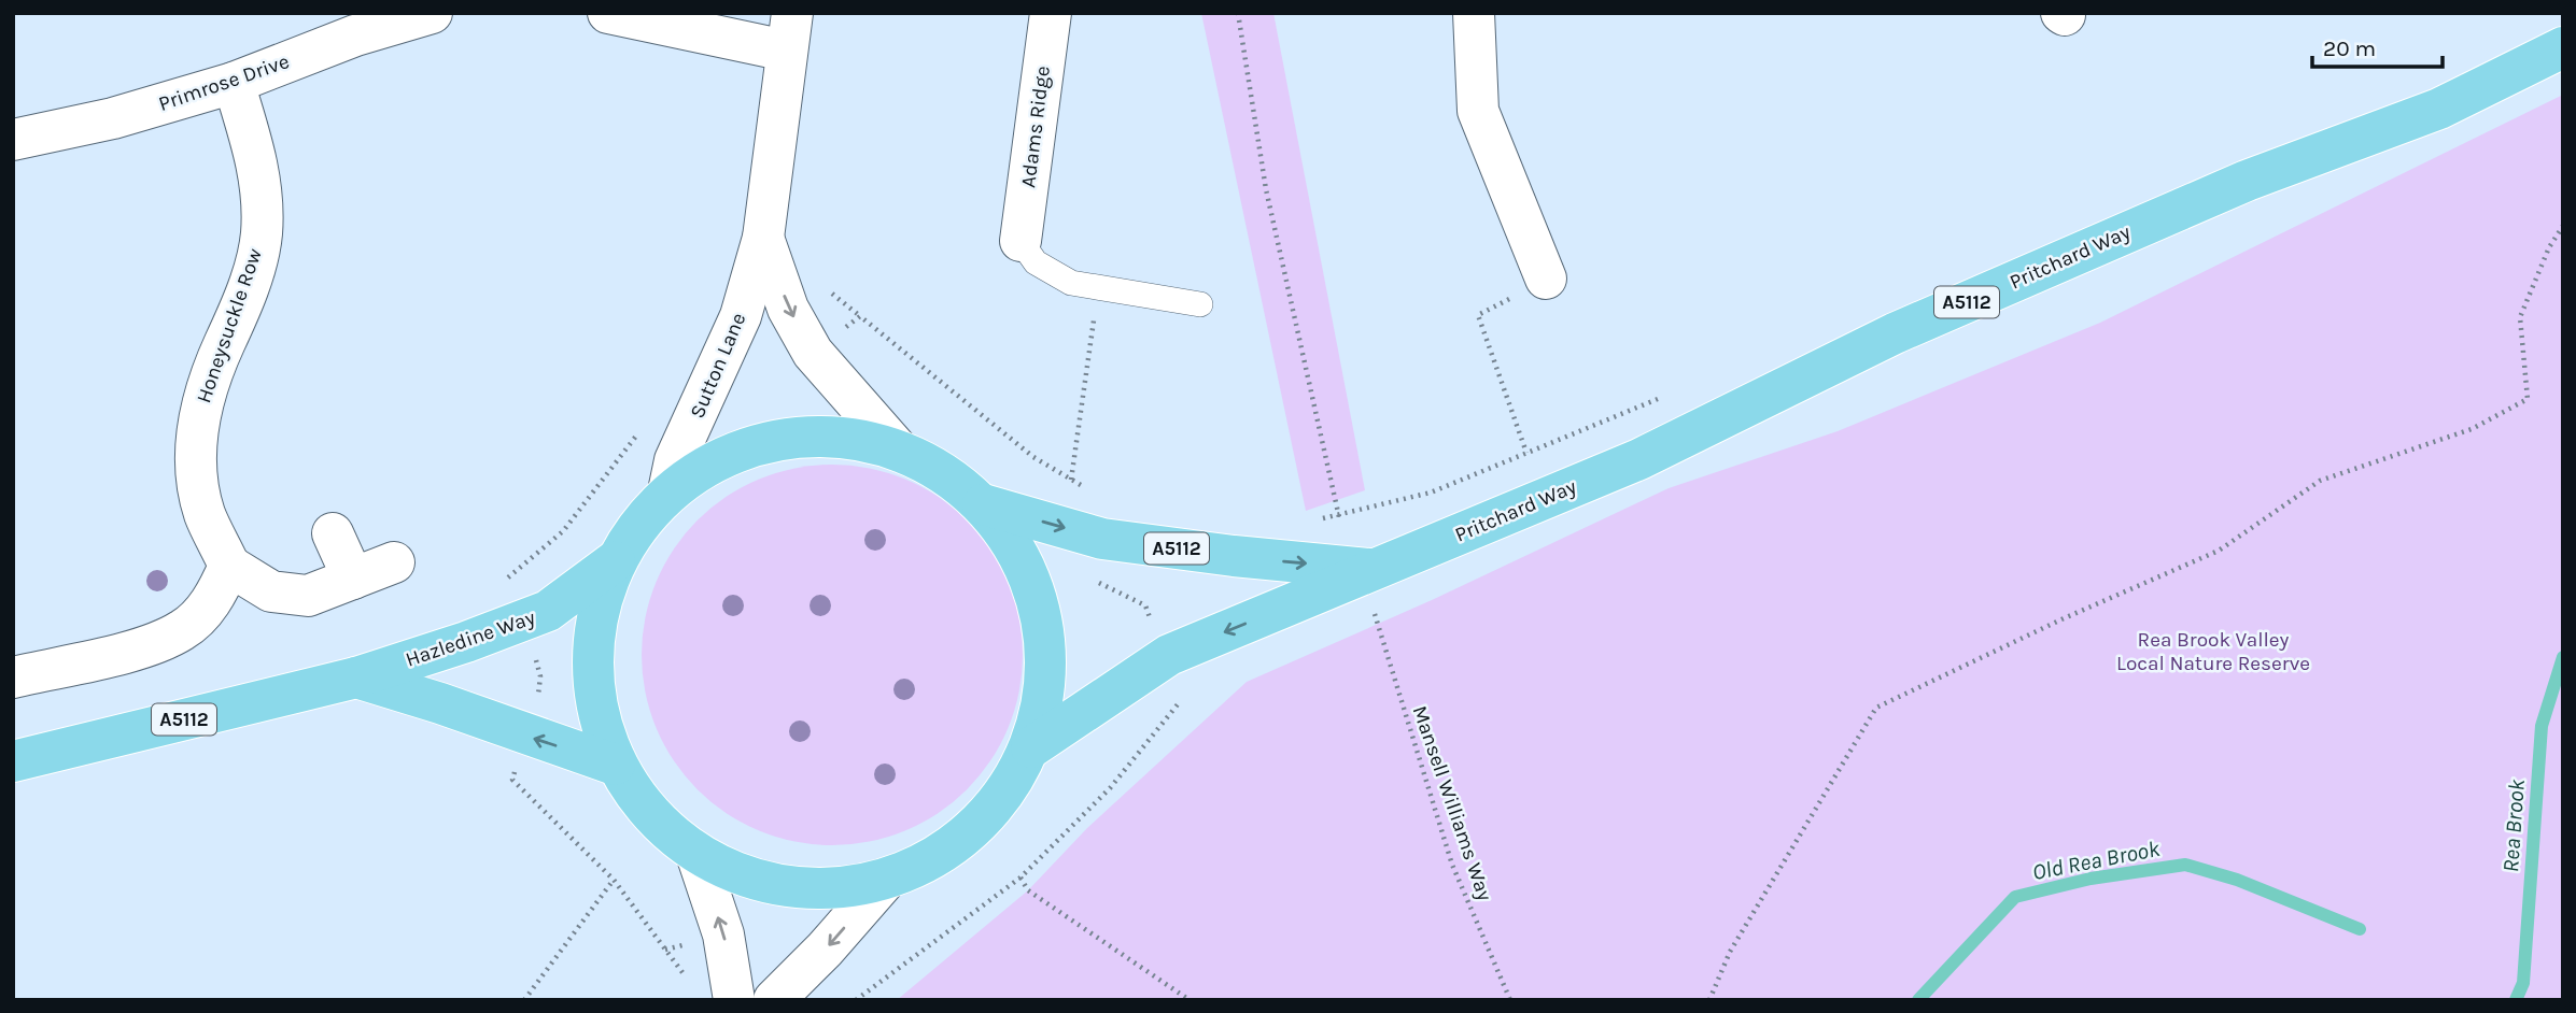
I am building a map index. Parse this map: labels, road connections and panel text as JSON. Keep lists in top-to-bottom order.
{
  "streets": {
    "main road": ["Pritchard Way", "A5112", "Hazledine Way"],
    "street": [
      "Primrose Drive",
      "Adams Ridge",
      "Honeysuckle Row",
      "Sutton Lane"
    ],
    "path": ["Mansell Williams Way"]
  },
  "crossings": [
    ["Primrose Drive", "Honeysuckle Row"]
  ],
  "water": ["Rea Brook", "Old Rea Brook"],
  "parks": ["Rea Brook Valley Local Nature Reserve"],
  "scale_bar": "20 m"
}
